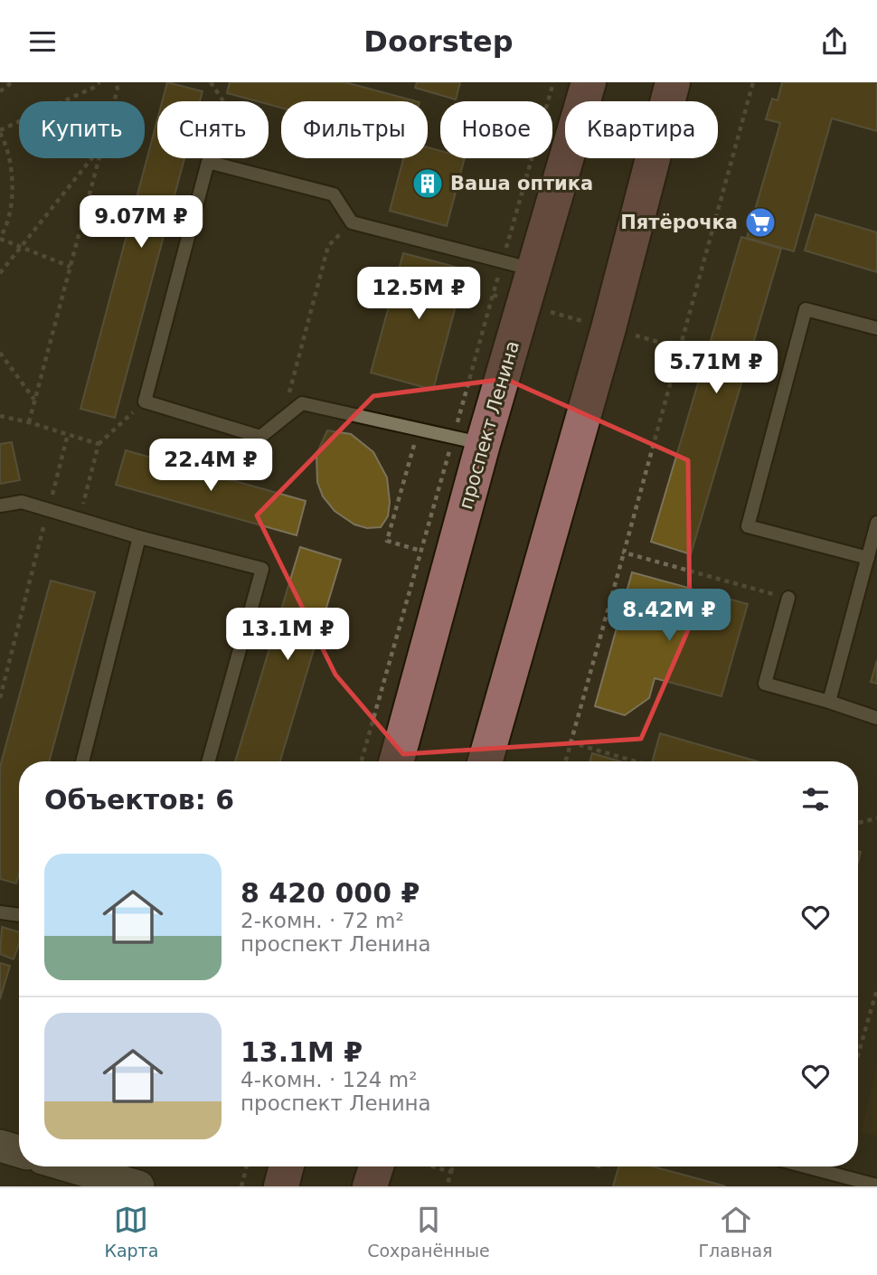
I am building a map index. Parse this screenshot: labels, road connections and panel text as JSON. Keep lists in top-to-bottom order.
{
  "streets": {
    "main road": ["проспект Ленина"]
  },
  "places": {
    "building": ["Ваша оптика"],
    "supermarket": ["Пятёрочка"]
  },
  "page": {
    "header": "Doorstep",
    "chip": [
      "Купить",
      "Снять",
      "Фильтры",
      "Новое",
      "Квартира"
    ],
    "price": [
      "9.07M ₽",
      "12.5M ₽",
      "5.71M ₽",
      "22.4M ₽",
      "8.42M ₽",
      "13.1M ₽"
    ],
    "heading": "Объектов: 6",
    "list": [
      {
        "name": "8 420 000 ₽",
        "note": "2-комн. · 72 m² · проспект Ленина"
      },
      {
        "name": "13.1M ₽",
        "note": "4-комн. · 124 m² · проспект Ленина"
      }
    ],
    "tabs": ["Карта", "Сохранённые", "Главная"]
  }
}
